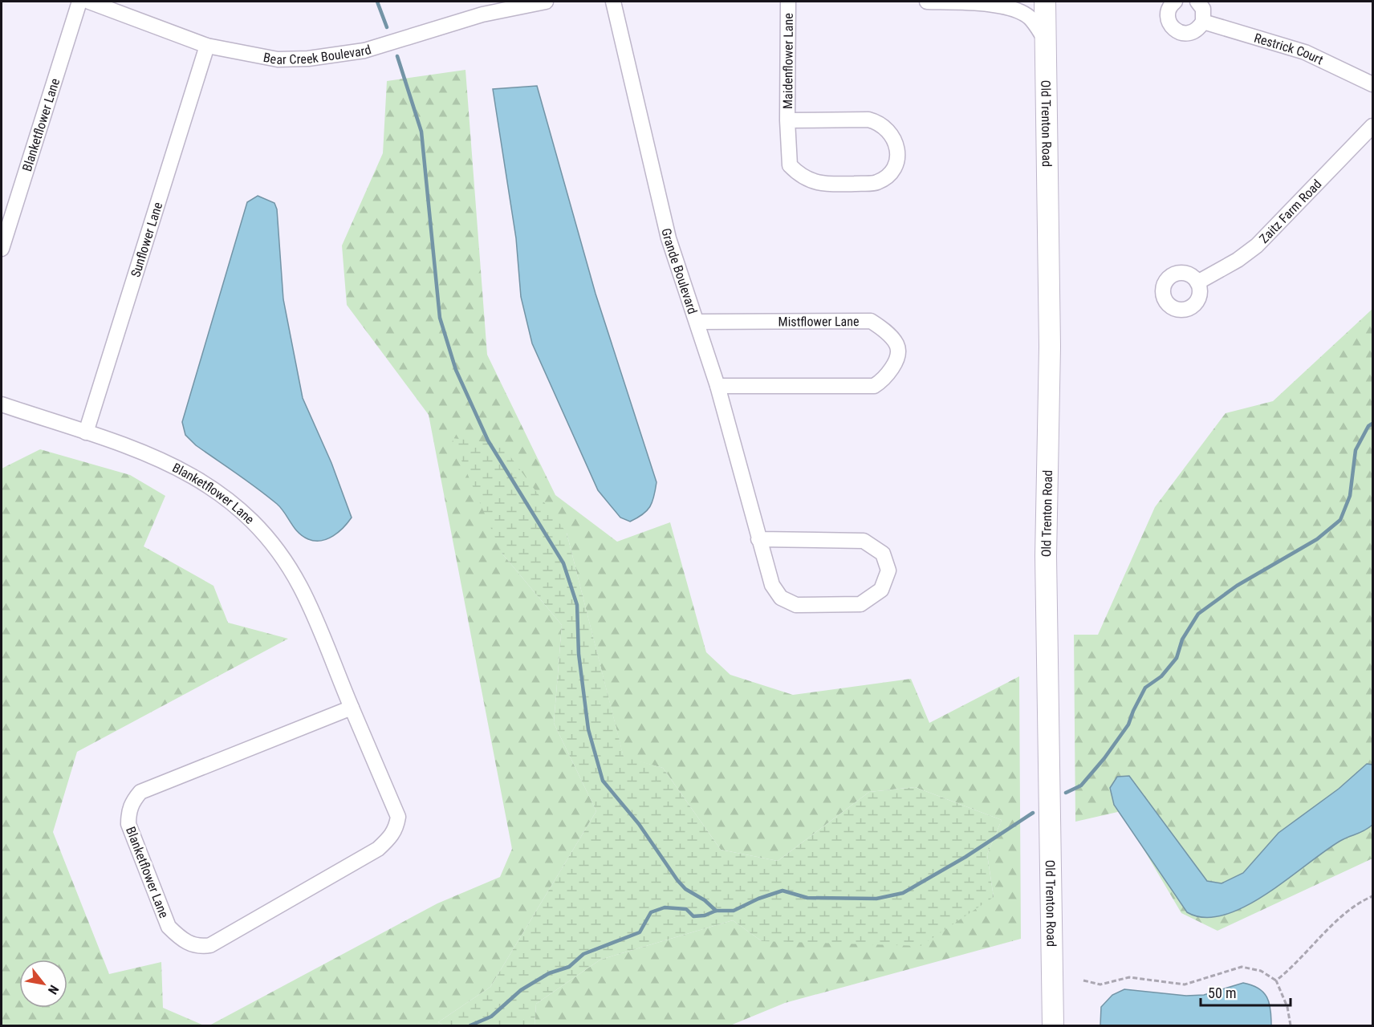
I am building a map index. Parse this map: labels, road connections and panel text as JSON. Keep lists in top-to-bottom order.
{
  "streets": {
    "main road": ["Old Trenton Road"],
    "street": [
      "Restrick Court",
      "Bear Creek Boulevard",
      "Maidenflower Lane",
      "Blanketflower Lane",
      "Zaitz Farm Road",
      "Sunflower Lane",
      "Grande Boulevard",
      "Mistflower Lane"
    ]
  },
  "crossings": [
    ["Bear Creek Boulevard", "Sunflower Lane"],
    ["Blanketflower Lane", "Sunflower Lane"],
    ["Grande Boulevard", "Mistflower Lane"]
  ],
  "scale_bar": "50 m",
  "north": "bottom right"
}
